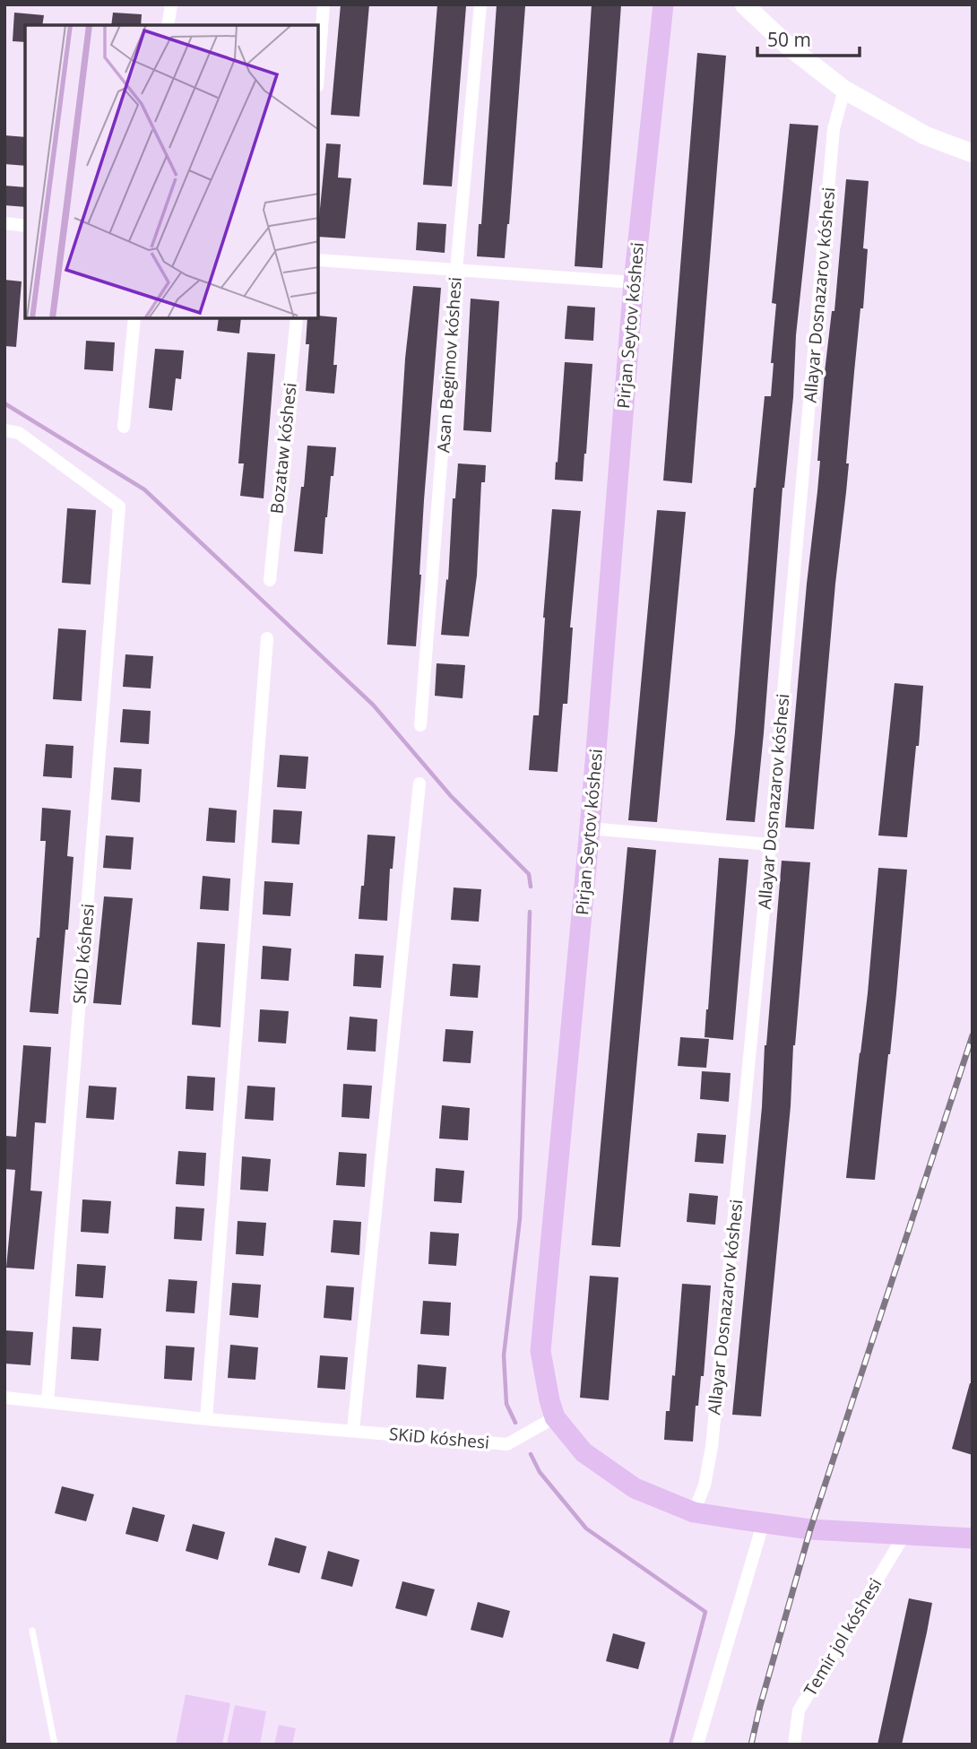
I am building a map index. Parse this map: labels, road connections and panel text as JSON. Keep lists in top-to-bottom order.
{
  "streets": {
    "main road": ["Pirjan Seytov kóshesi"],
    "street": [
      "Allayar Dosnazarov kóshesi",
      "Asan Begimov kóshesi",
      "Bozataw kóshesi",
      "SKiD kóshesi",
      "Temir jol kóshesi"
    ]
  },
  "crossings": [
    ["Allayar Dosnazarov kóshesi", "Pirjan Seytov kóshesi"],
    ["Pirjan Seytov kóshesi", "SKiD kóshesi"],
    ["Pirjan Seytov kóshesi", "Temir jol kóshesi"]
  ],
  "scale_bar": "50 m"
}
